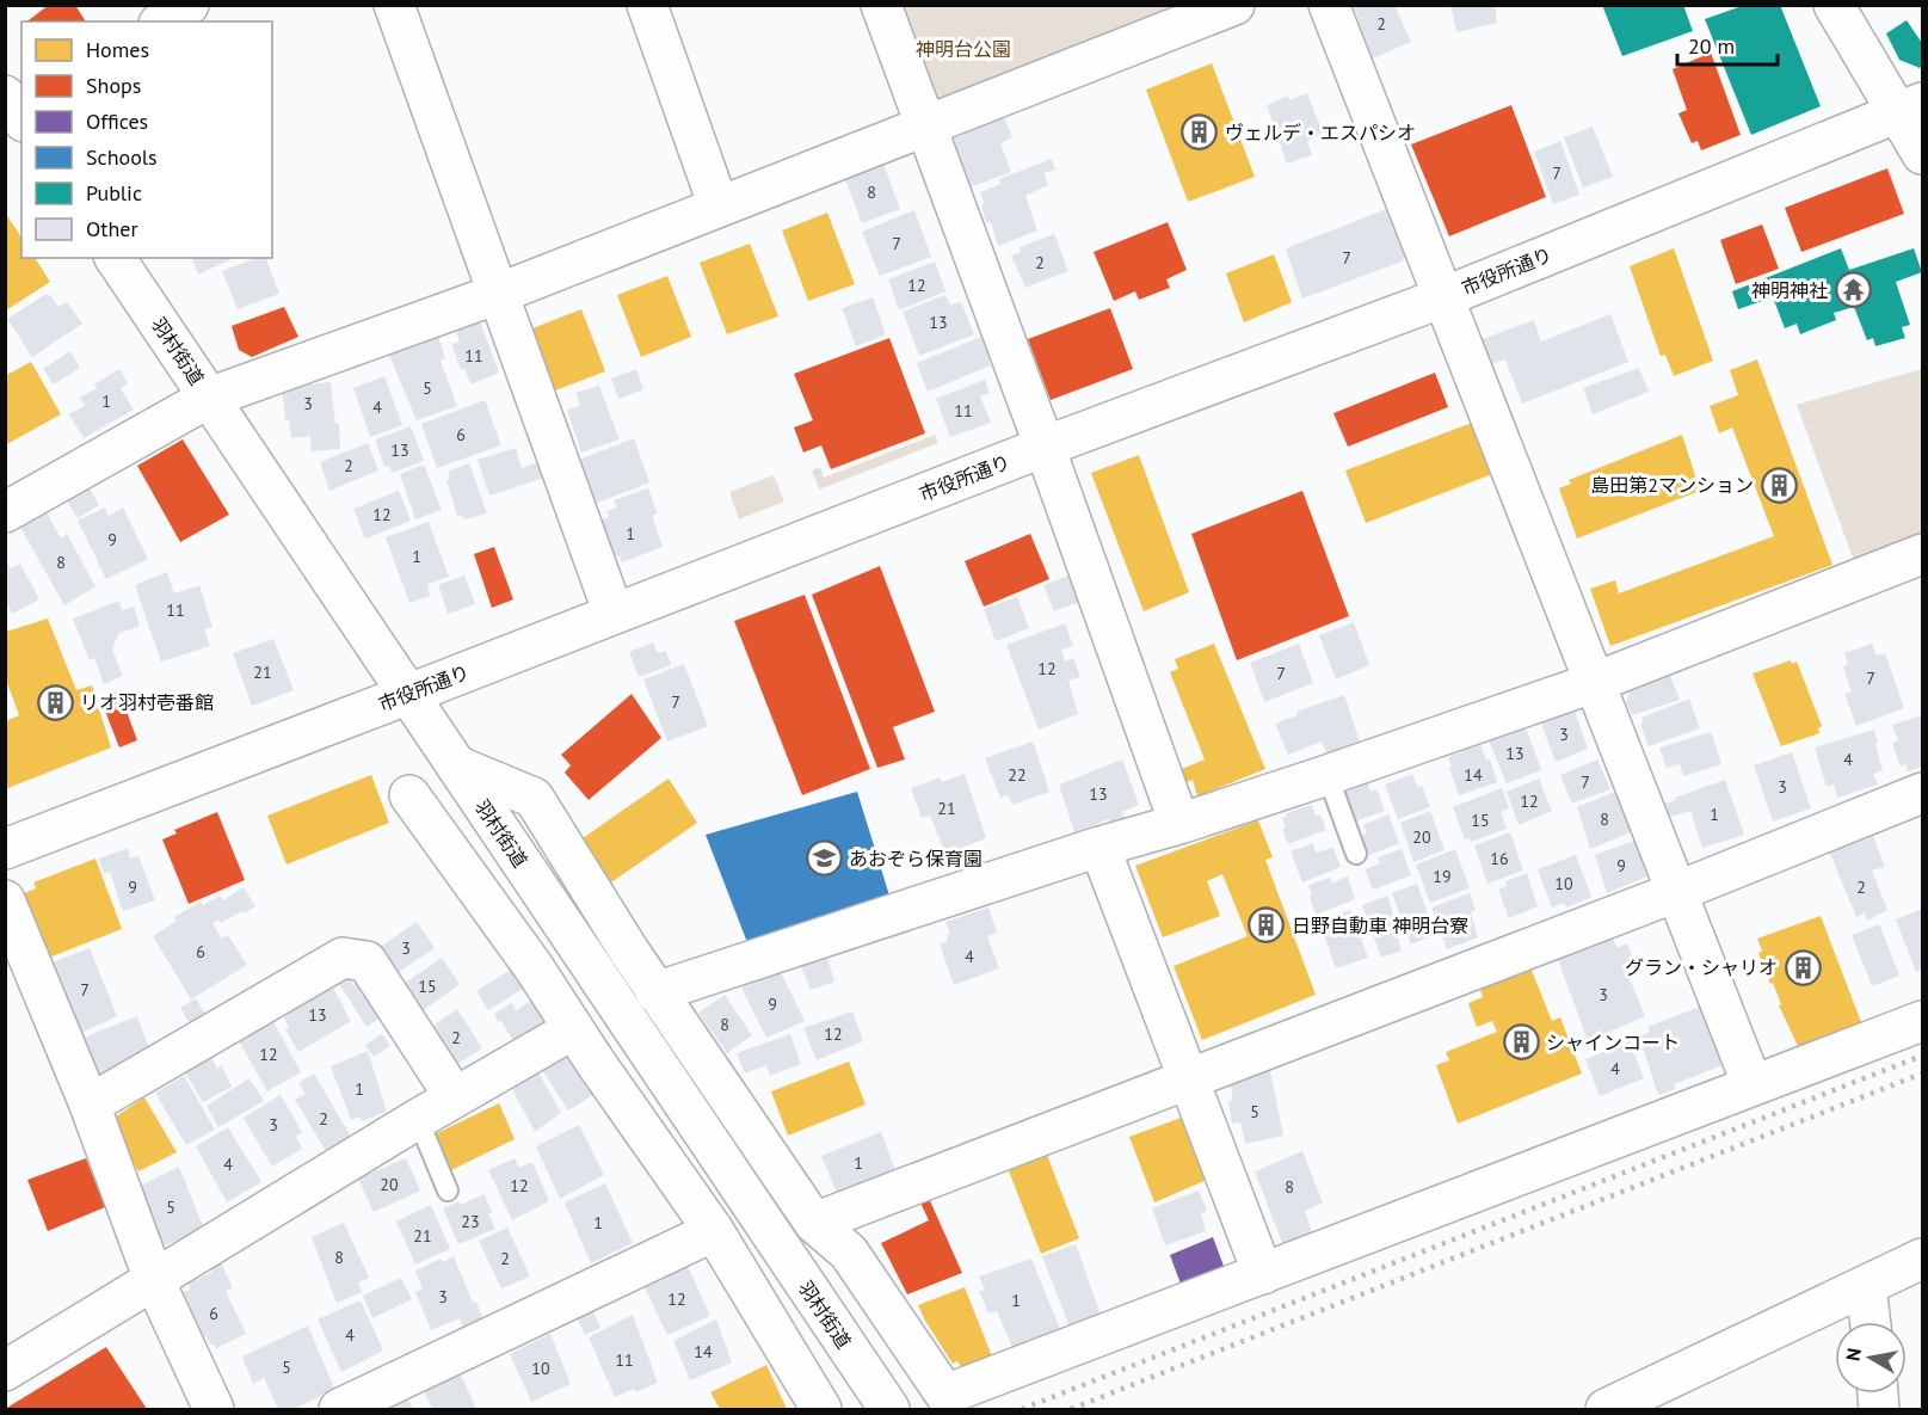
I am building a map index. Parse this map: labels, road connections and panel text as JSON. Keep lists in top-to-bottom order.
{
  "streets": {
    "street": ["市役所通り", "羽村街道"]
  },
  "crossings": [
    ["市役所通り", "羽村街道"]
  ],
  "parks": ["神明台公園"],
  "places": {
    "building": [
      "ヴェルデ・エスパシオ",
      "島田第2マンション",
      "リオ羽村壱番館",
      "日野自動車 神明台寮",
      "グラン・シャリオ",
      "シャインコート"
    ],
    "temple": ["神明神社"],
    "school or university": ["あおぞら保育園"]
  },
  "house_numbers": [
    "2",
    "7",
    "8",
    "7",
    "7",
    "2",
    "12",
    "13",
    "11",
    "5",
    "1",
    "3",
    "4",
    "11",
    "6",
    "13",
    "2",
    "12",
    "1",
    "9",
    "1",
    "8",
    "11",
    "12",
    "21",
    "7",
    "7",
    "7",
    "3",
    "13",
    "4",
    "22",
    "14",
    "7",
    "3",
    "13",
    "12",
    "21",
    "1",
    "8",
    "15",
    "20",
    "16",
    "9",
    "19",
    "10",
    "9",
    "2",
    "3",
    "6",
    "4",
    "15",
    "7",
    "3",
    "9",
    "13",
    "8",
    "12",
    "2",
    "12",
    "4",
    "1",
    "5",
    "2",
    "3",
    "1",
    "4",
    "20",
    "12",
    "8",
    "5",
    "23",
    "1",
    "21",
    "8",
    "2",
    "3",
    "12",
    "1",
    "6",
    "4",
    "14",
    "11",
    "5",
    "10"
  ],
  "legend": [
    "Homes",
    "Shops",
    "Offices",
    "Schools",
    "Public",
    "Other"
  ],
  "scale_bar": "20 m",
  "north": "left"
}
